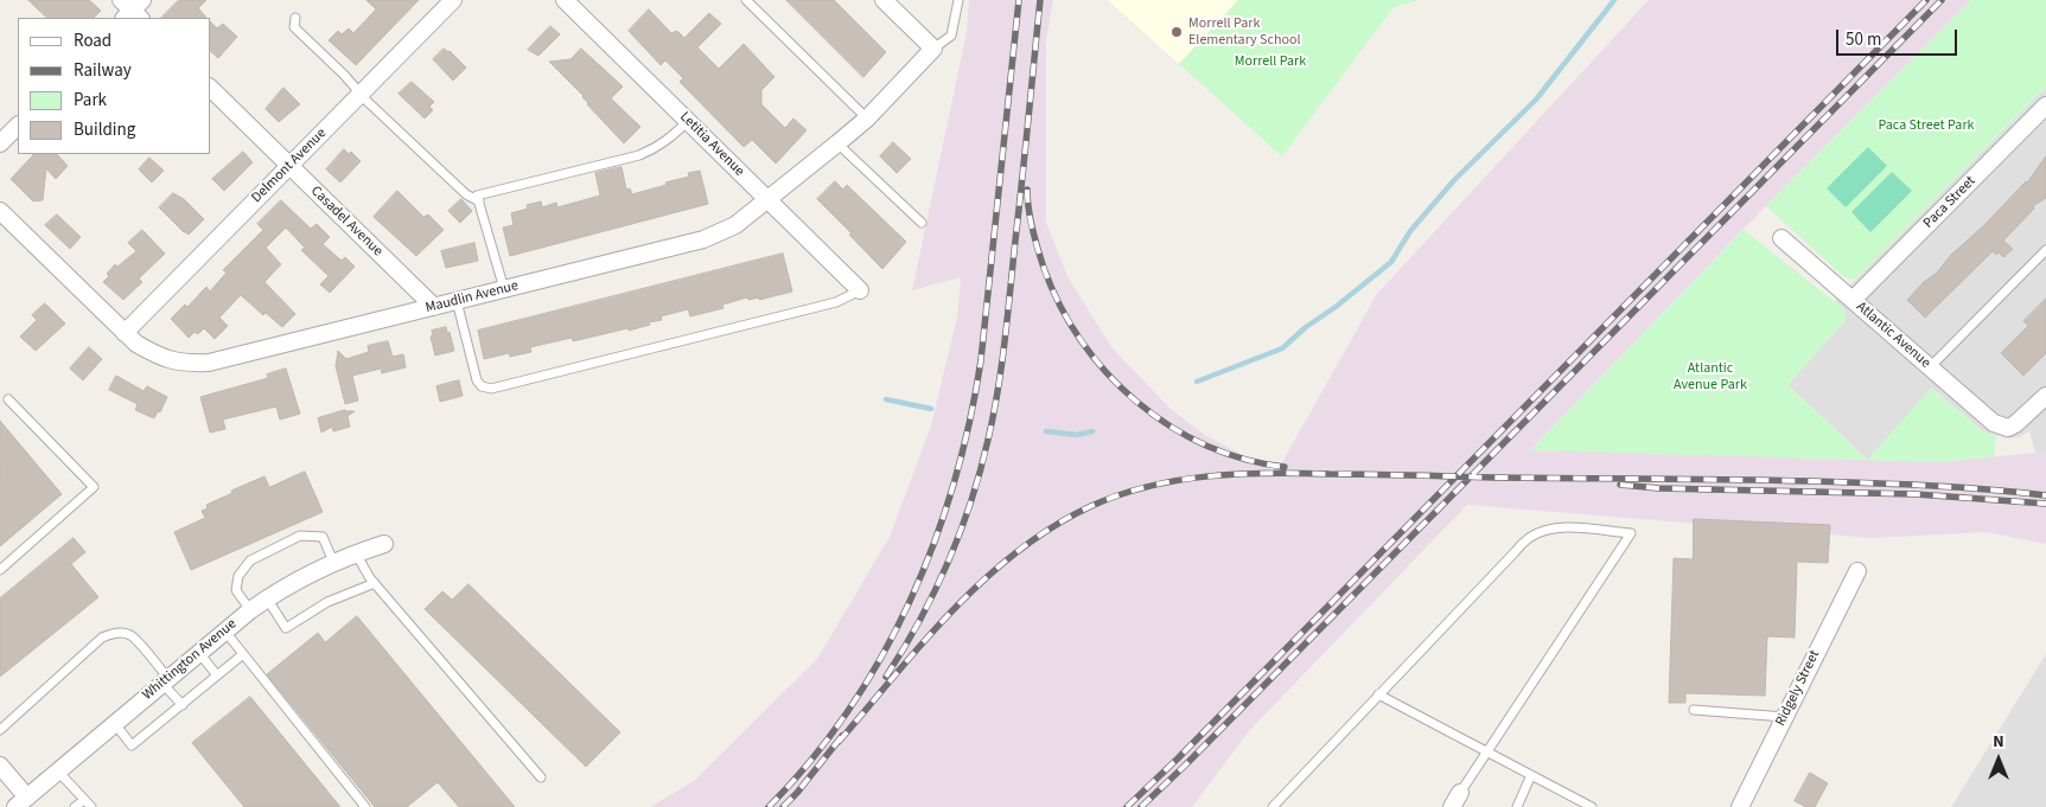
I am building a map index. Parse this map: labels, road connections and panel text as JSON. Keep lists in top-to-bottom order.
{
  "streets": {
    "street": [
      "Letitia Avenue",
      "Delmont Avenue",
      "Paca Street",
      "Casadel Avenue",
      "Maudlin Avenue",
      "Atlantic Avenue",
      "Whittington Avenue",
      "Ridgely Street"
    ]
  },
  "crossings": [
    ["Letitia Avenue", "Maudlin Avenue"],
    ["Delmont Avenue", "Casadel Avenue"],
    ["Delmont Avenue", "Maudlin Avenue"],
    ["Paca Street", "Atlantic Avenue"],
    ["Casadel Avenue", "Maudlin Avenue"]
  ],
  "parks": ["Morrell Park", "Paca Street Park", "Atlantic Avenue Park"],
  "places": ["Morrell Park Elementary School"],
  "legend": [
    "Road",
    "Railway",
    "Park",
    "Building"
  ],
  "scale_bar": "50 m",
  "north": "top"
}
